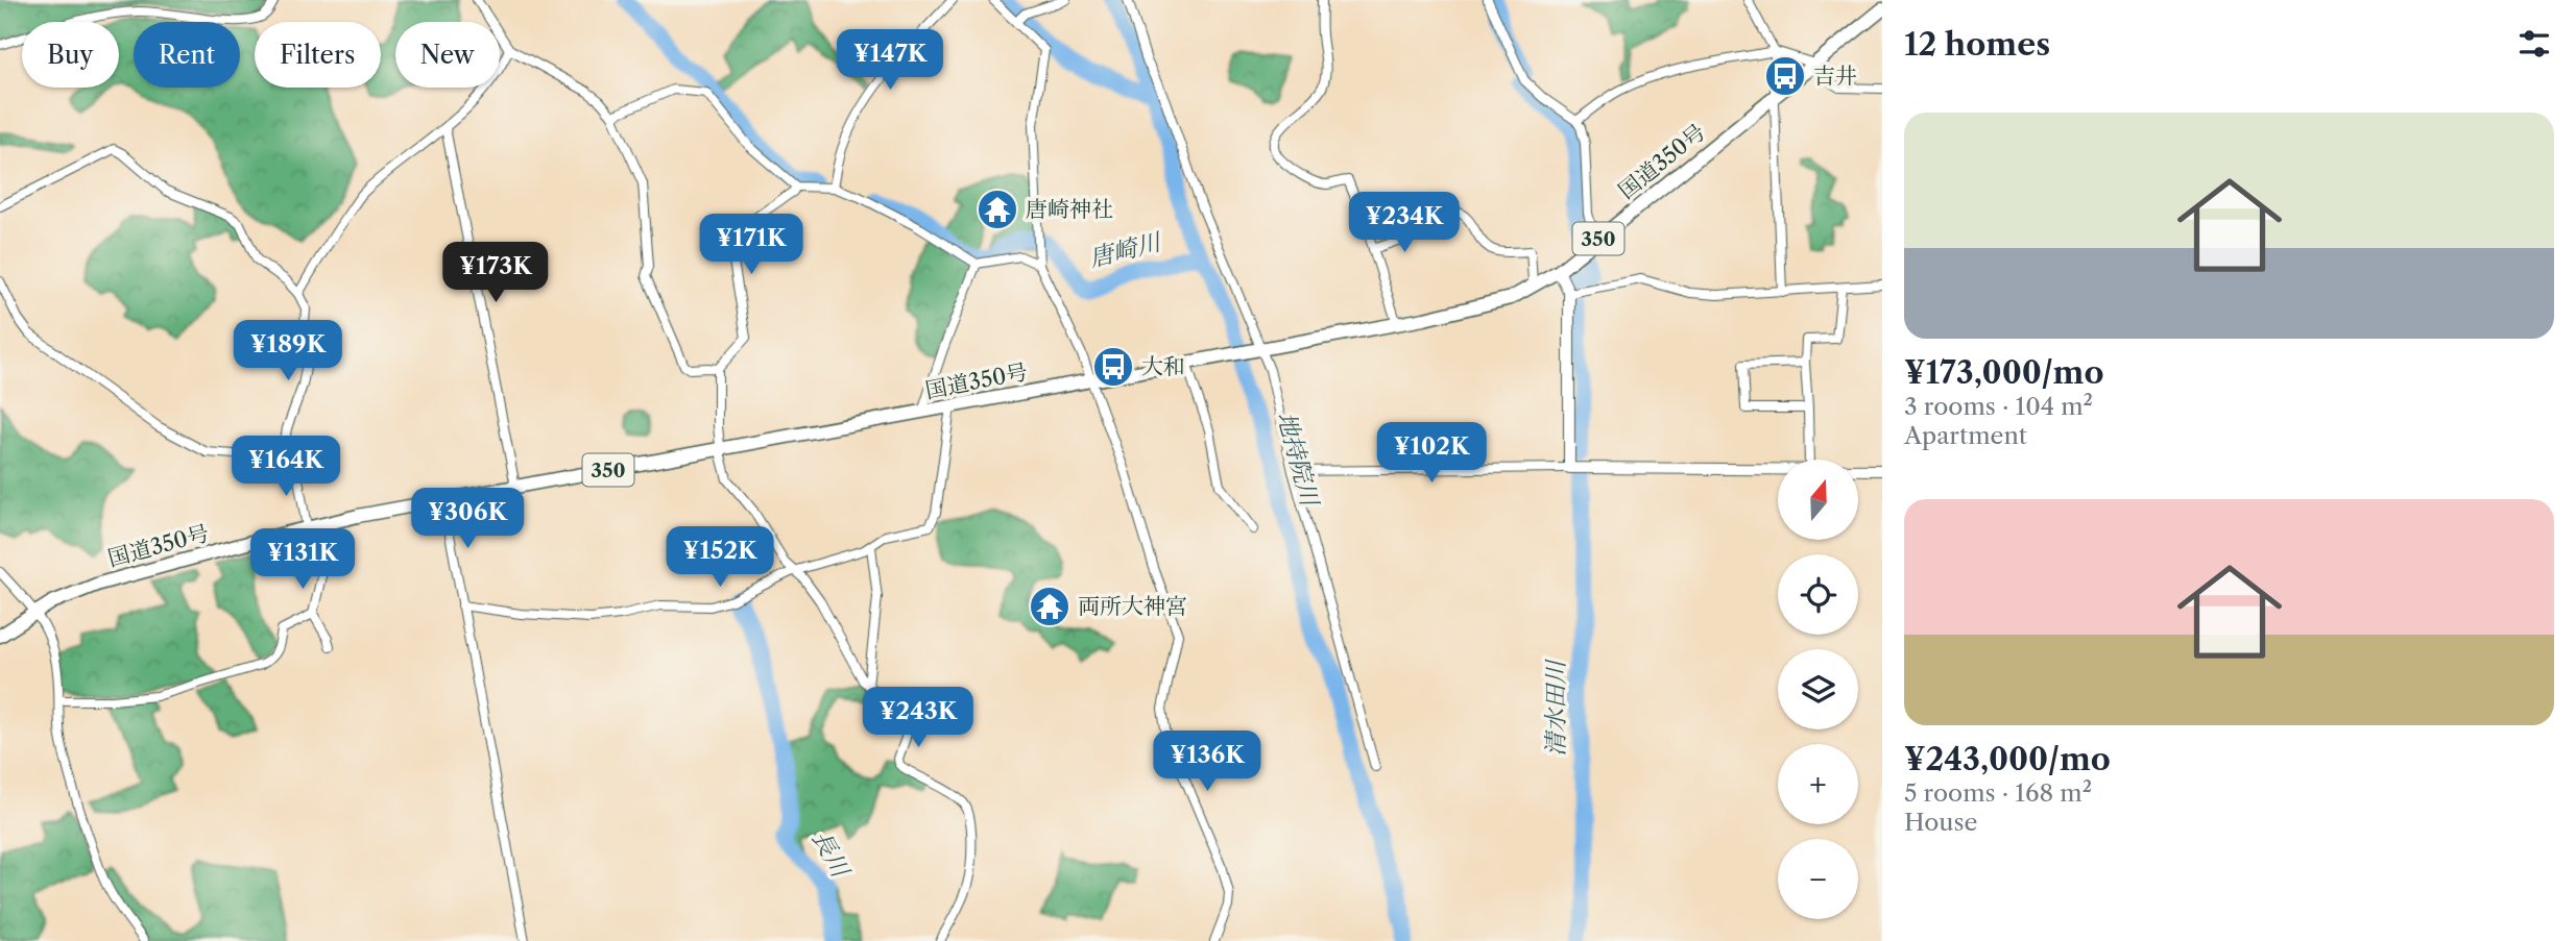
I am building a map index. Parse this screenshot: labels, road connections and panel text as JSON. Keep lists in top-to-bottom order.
{
  "streets": {
    "highway": ["国道350号", "350"]
  },
  "water": [
    "唐崎川",
    "地持院川",
    "清水田川",
    "長川"
  ],
  "places": {
    "bus stop": ["吉井", "大和"],
    "temple": ["唐崎神社", "両所大神宮"]
  },
  "north": "top",
  "page": {
    "heading": "12 homes",
    "chip": [
      "Buy",
      "Rent",
      "Filters",
      "New"
    ],
    "price": [
      "¥147K",
      "¥234K",
      "¥171K",
      "¥173K",
      "¥189K",
      "¥102K",
      "¥164K",
      "¥306K",
      "¥152K",
      "¥131K",
      "¥243K",
      "¥136K"
    ],
    "list": [
      {
        "name": "¥173,000/mo",
        "note": "3 rooms · 104 m² · Apartment"
      },
      {
        "name": "¥243,000/mo",
        "note": "5 rooms · 168 m² · House"
      }
    ],
    "map_buttons": ["+", "−"]
  }
}
